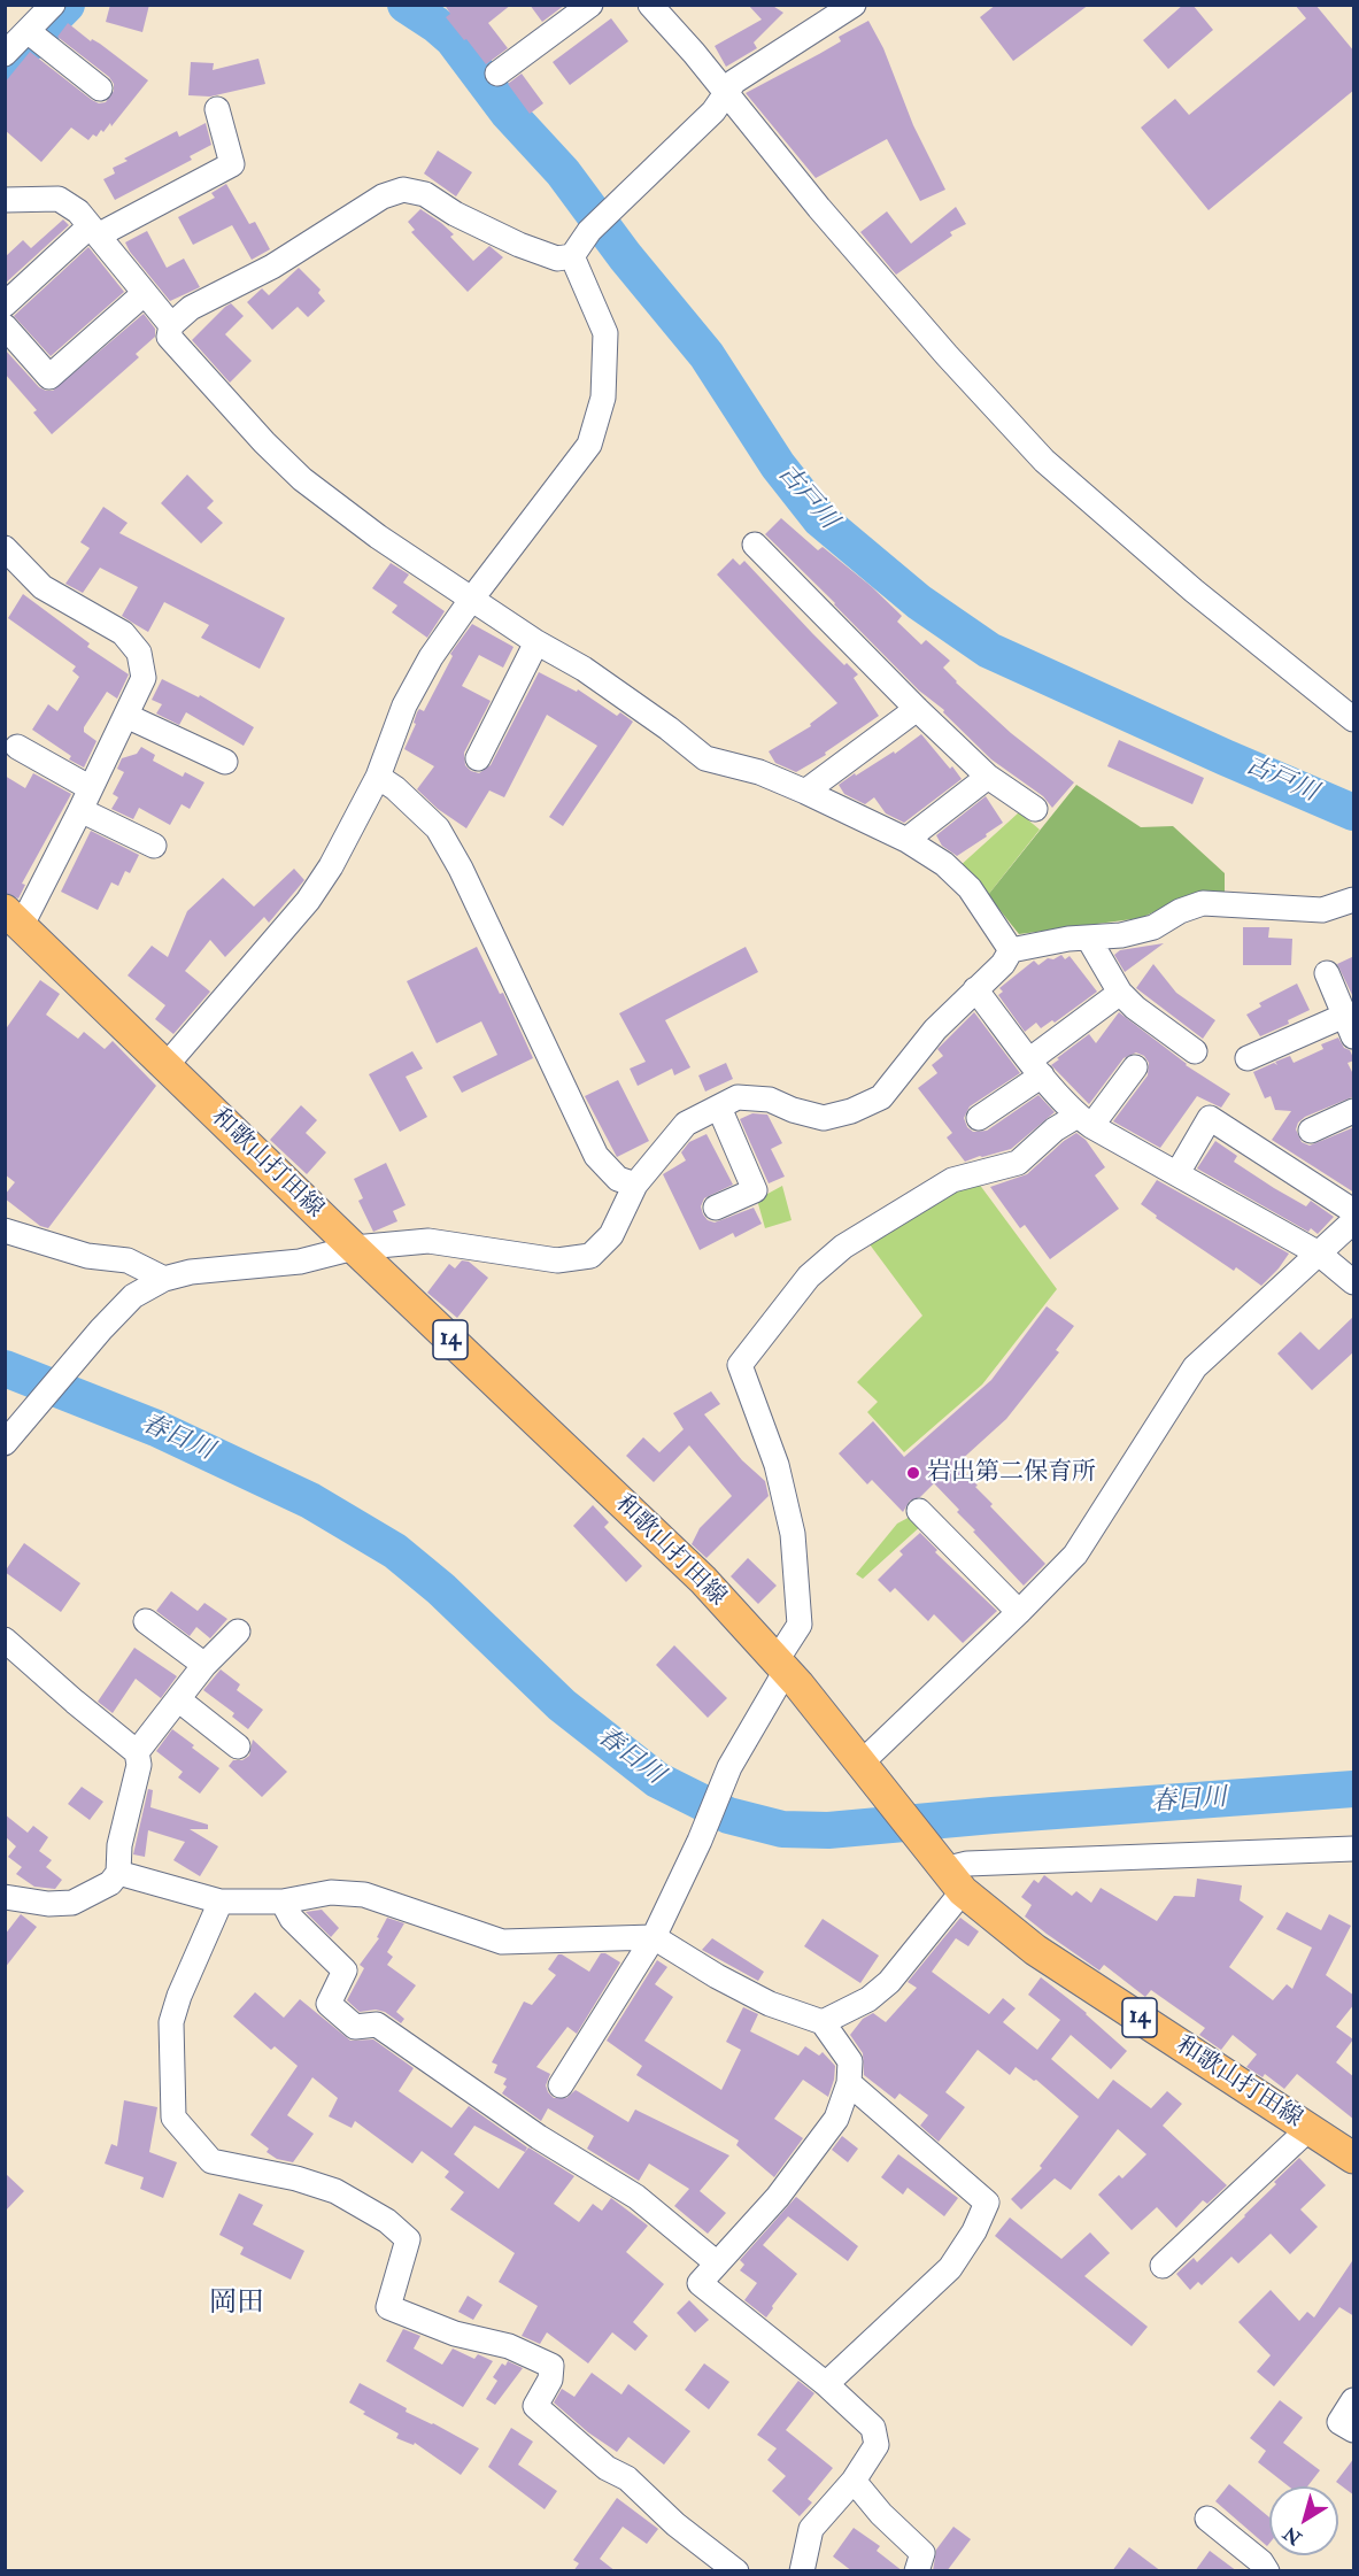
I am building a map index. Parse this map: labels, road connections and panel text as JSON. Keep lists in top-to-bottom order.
{
  "streets": {
    "main road": ["和歌山打田線", "14"]
  },
  "districts": ["岡田"],
  "water": ["古戸川", "春日川"],
  "places": ["岩出第二保育所"],
  "north": "bottom left"
}
